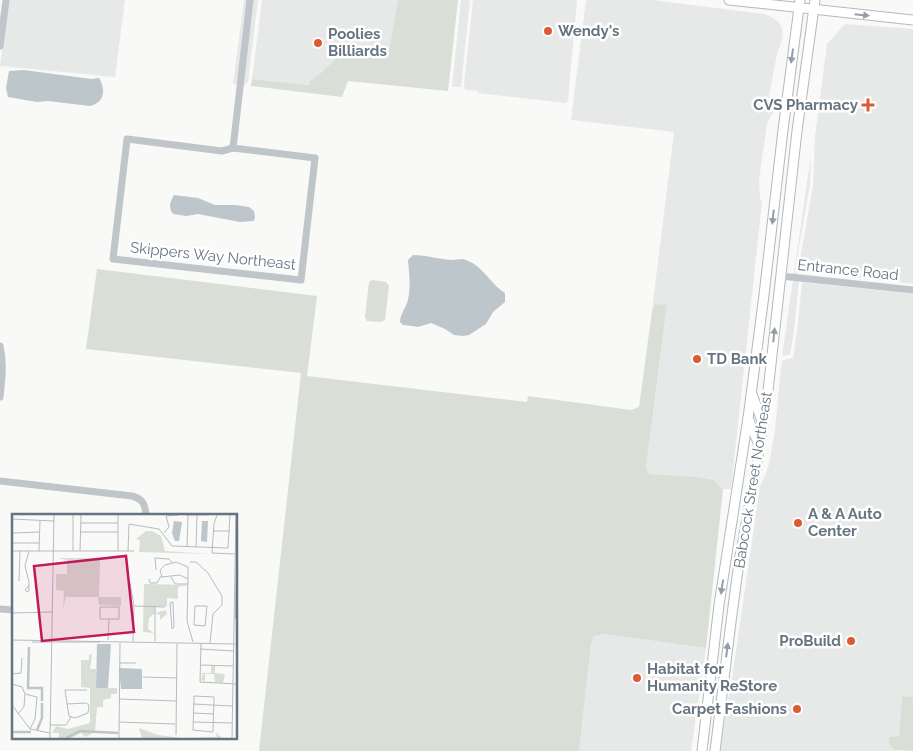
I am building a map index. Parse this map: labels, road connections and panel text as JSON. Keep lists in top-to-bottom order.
{
  "streets": {
    "main road": ["Babcock Street Northeast"],
    "street": ["Skippers Way Northeast", "Entrance Road"]
  },
  "crossings": [
    ["Entrance Road", "Babcock Street Northeast"]
  ],
  "places": {
    "other": [
      "Wendy's",
      "Poolies Billiards",
      "TD Bank",
      "A & A Auto Center",
      "ProBuild",
      "Habitat for Humanity ReStore",
      "Carpet Fashions"
    ],
    "health": ["CVS Pharmacy"]
  }
}
